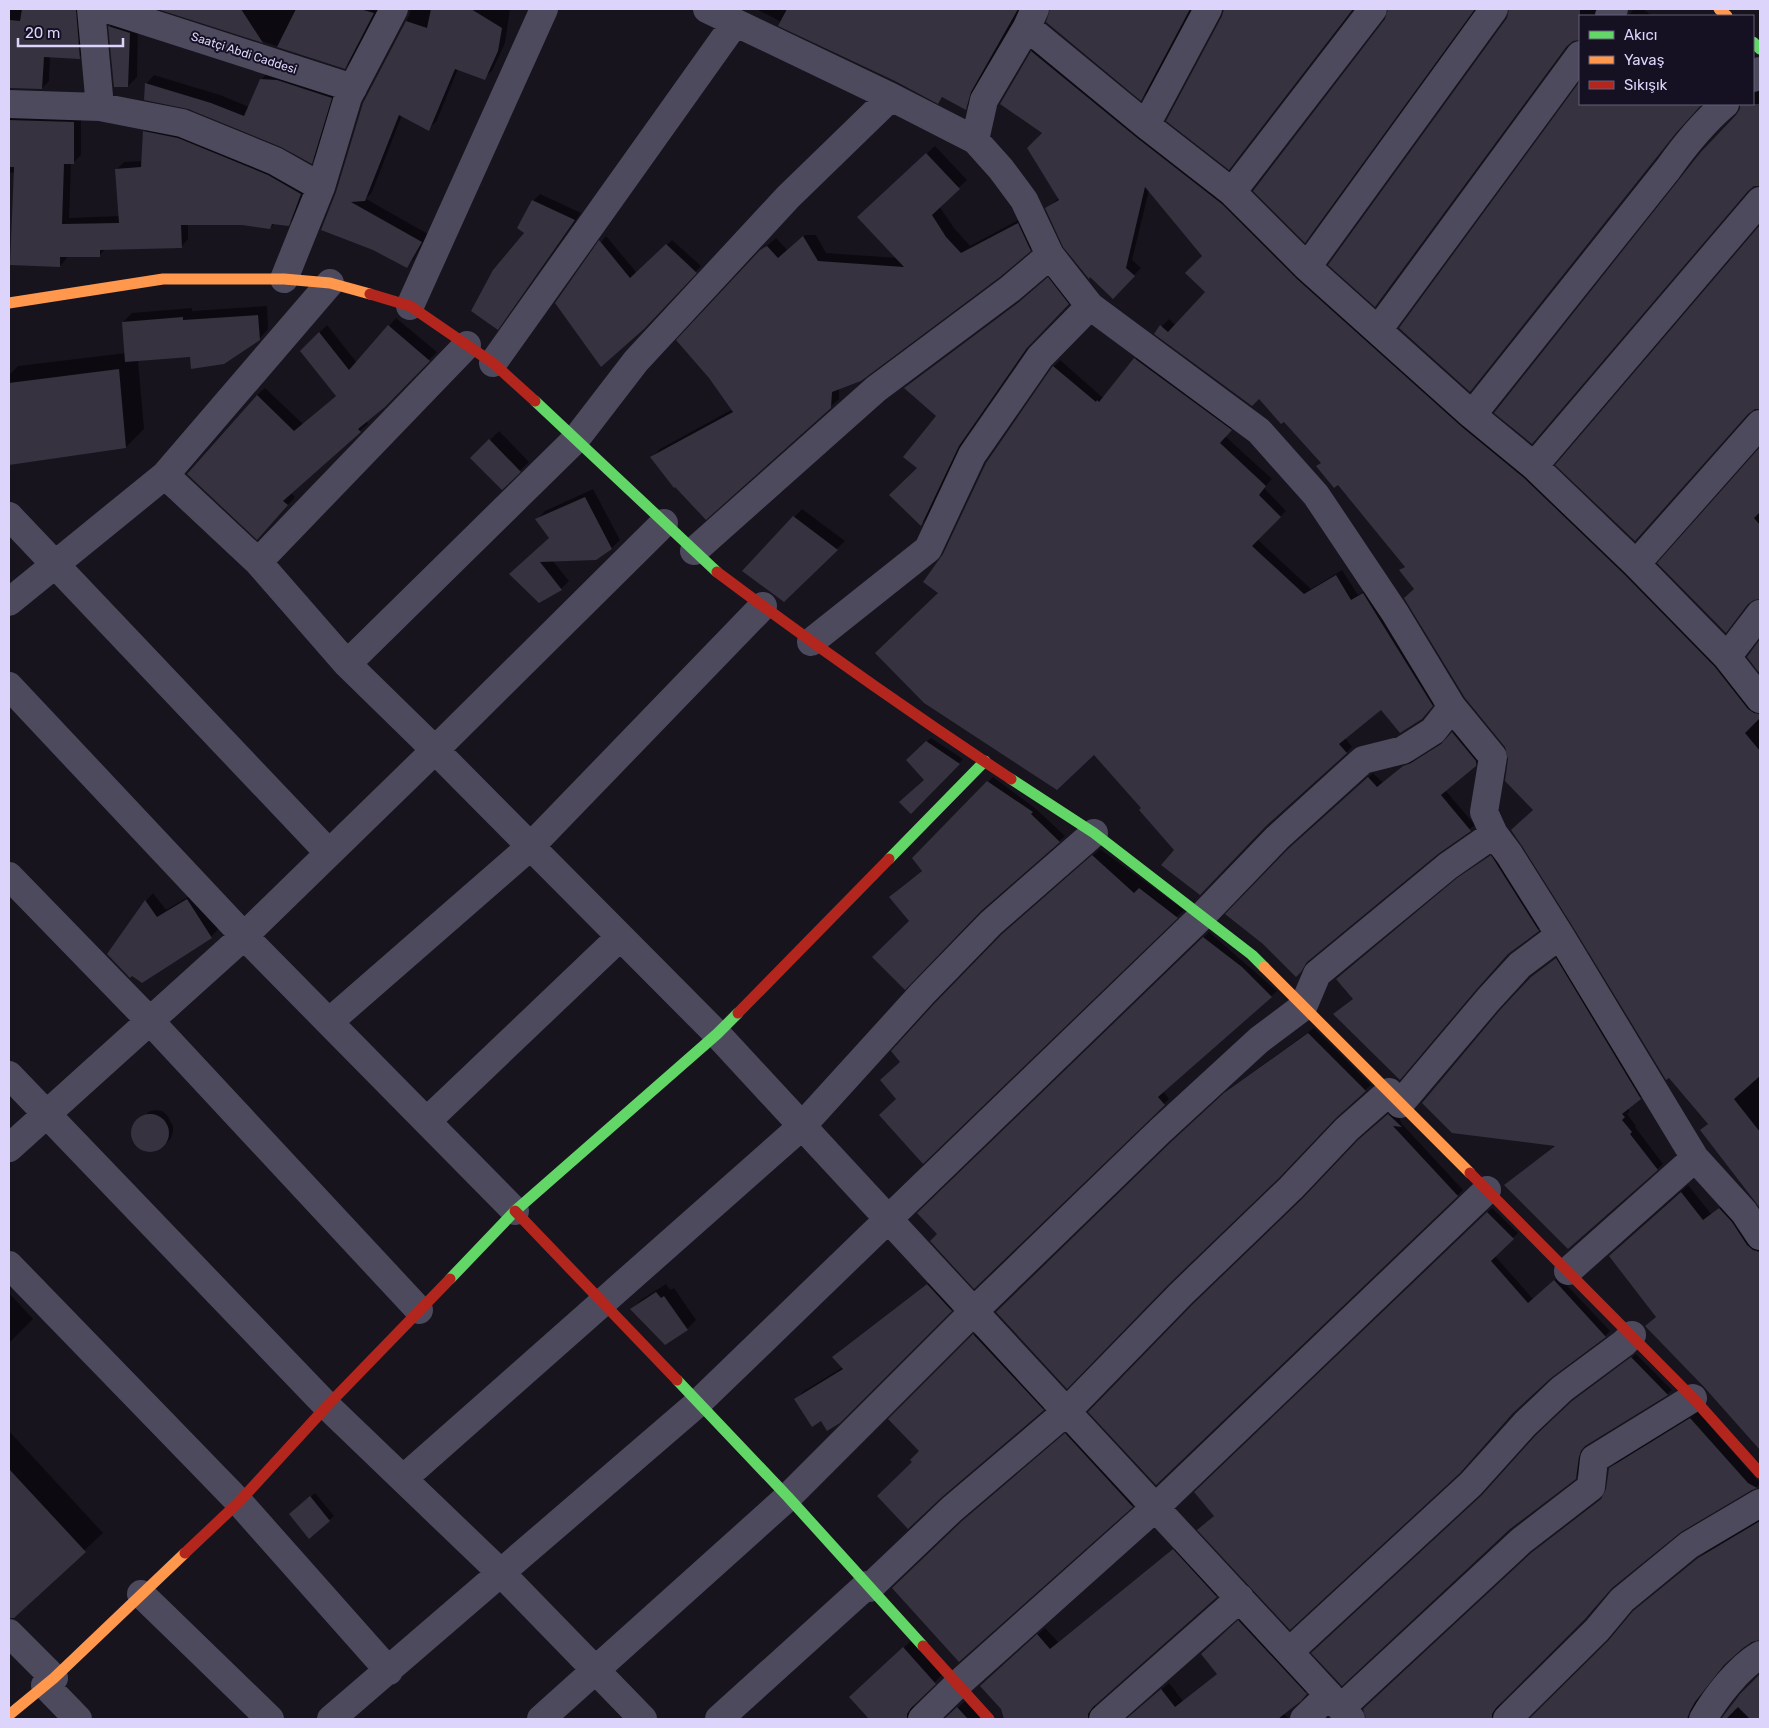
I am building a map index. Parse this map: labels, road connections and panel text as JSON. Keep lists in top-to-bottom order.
{
  "streets": {
    "street": ["Saatçi Abdi Caddesi"]
  },
  "legend": ["Akıcı", "Yavaş", "Sıkışık"],
  "scale_bar": "20 m"
}
